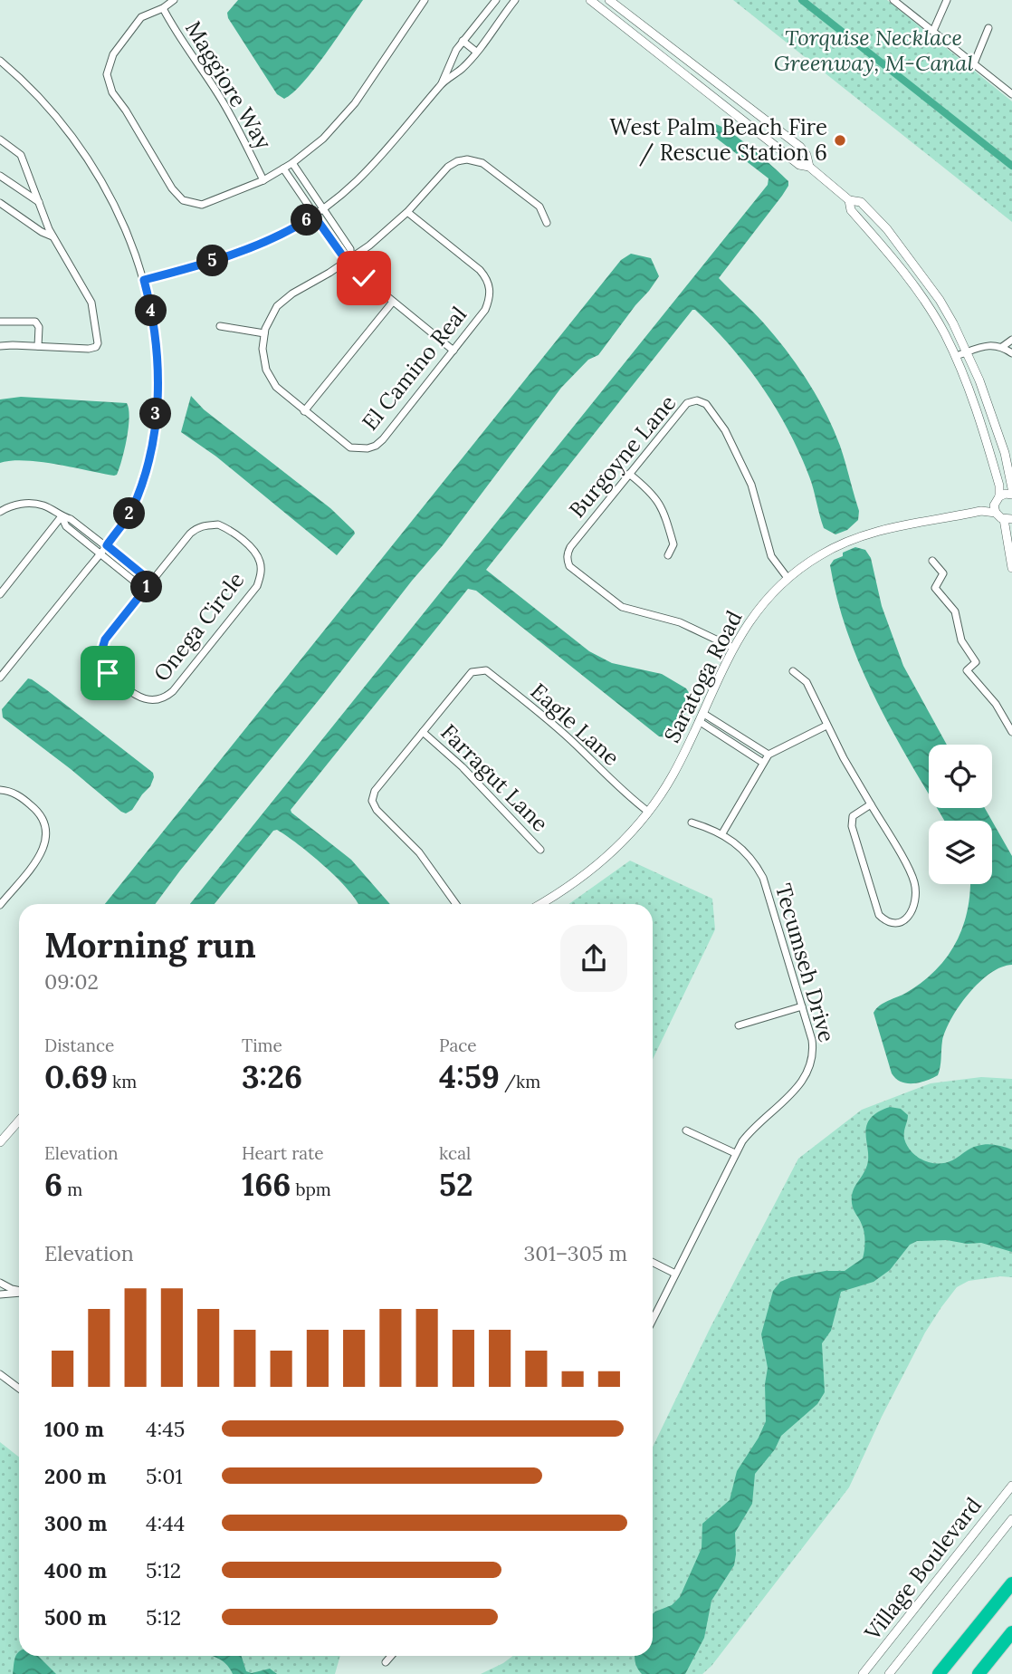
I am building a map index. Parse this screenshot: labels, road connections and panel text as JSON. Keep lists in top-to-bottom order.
{
  "streets": {
    "street": [
      "Maggiore Way",
      "El Camino Real",
      "Burgoyne Lane",
      "Onega Circle",
      "Saratoga Road",
      "Eagle Lane",
      "Farragut Lane",
      "Tecumseh Drive",
      "Village Boulevard"
    ]
  },
  "crossings": [
    ["Burgoyne Lane", "Saratoga Road"],
    ["Saratoga Road", "Eagle Lane"],
    ["Eagle Lane", "Farragut Lane"]
  ],
  "parks": ["Torquise Necklace Greenway, M-Canal"],
  "places": ["West Palm Beach Fire / Rescue Station 6"],
  "page": {
    "pins": [
      "6",
      "5",
      "4",
      "3",
      "2",
      "1"
    ],
    "heading": ["Morning run", "09:02"],
    "stats": [
      ["Distance", "0.69 km"],
      ["Time", "3:26"],
      ["Pace", "4:59 /km"],
      ["Elevation", "6 m"],
      ["Heart rate", "166 bpm"],
      ["kcal", "52"]
    ],
    "chart": ["Elevation", "301–305 m"],
    "list": [
      {
        "name": "100 m",
        "note": "4:45"
      },
      {
        "name": "200 m",
        "note": "5:01"
      },
      {
        "name": "300 m",
        "note": "4:44"
      },
      {
        "name": "400 m",
        "note": "5:12"
      },
      {
        "name": "500 m",
        "note": "5:12"
      }
    ]
  }
}
